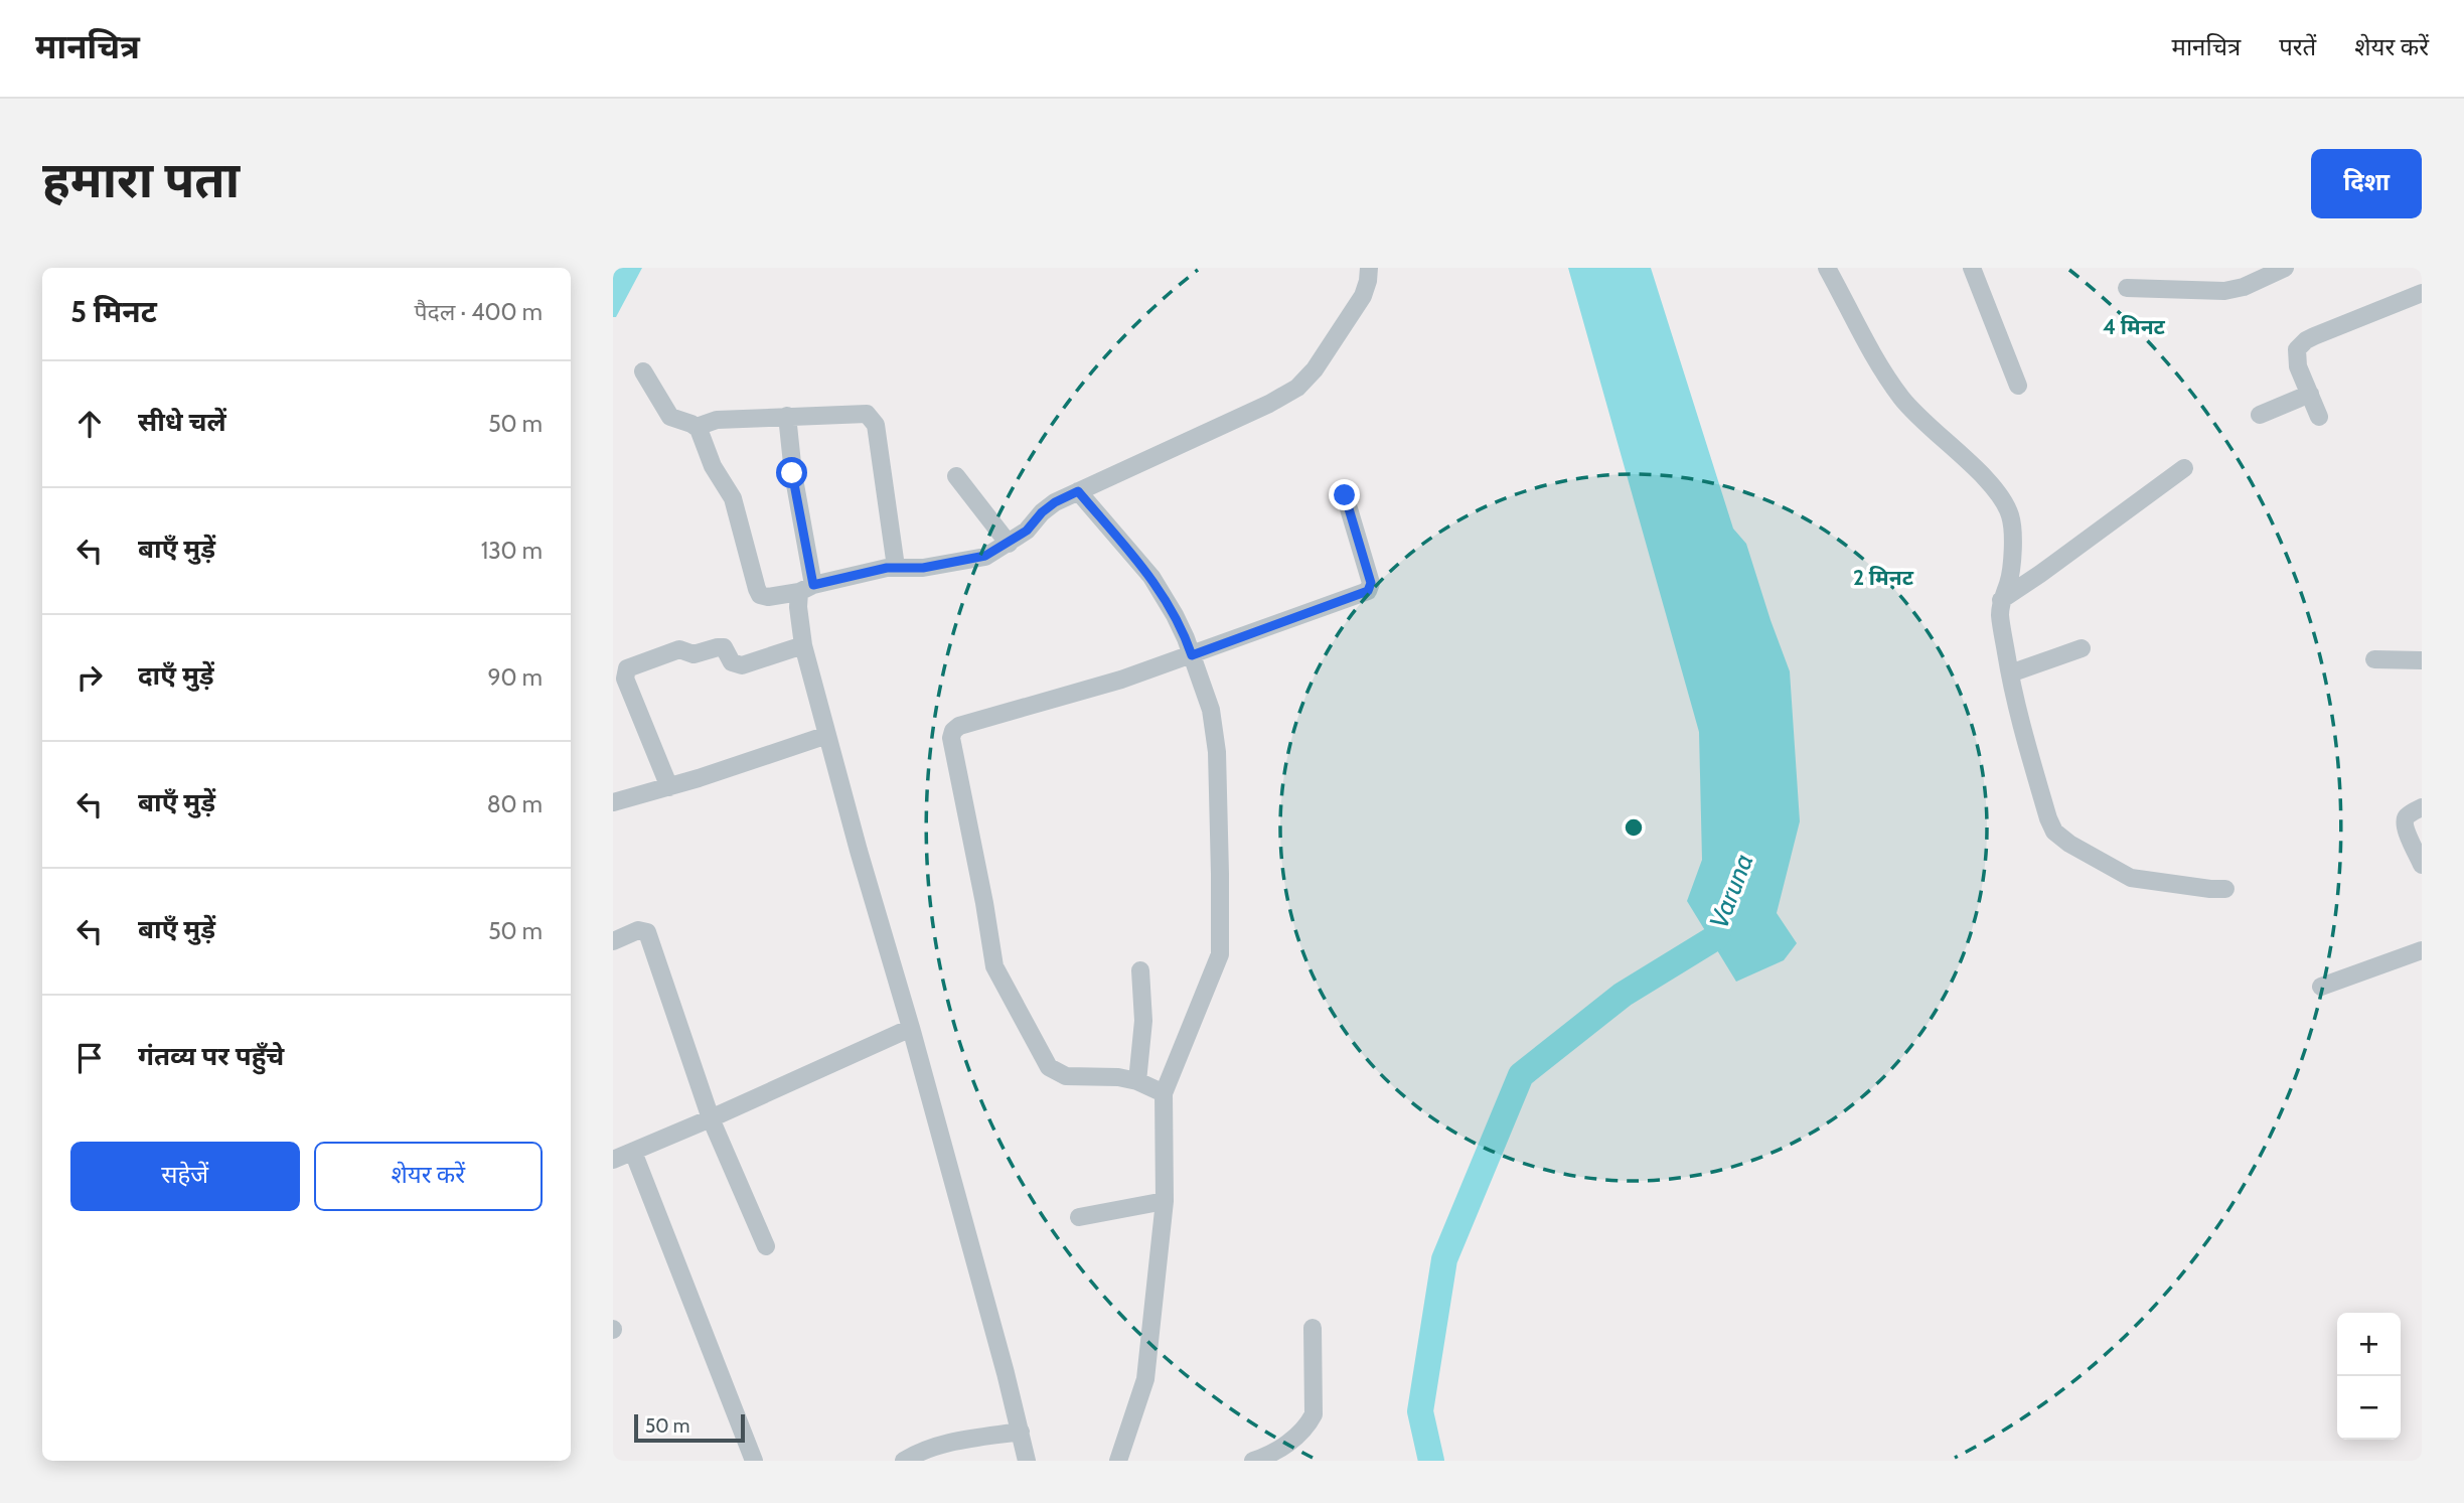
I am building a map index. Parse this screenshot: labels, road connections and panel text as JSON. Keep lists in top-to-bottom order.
{
  "water": ["Varuna"],
  "scale_bar": "50 m",
  "page": {
    "header": "मानचित्र",
    "nav": ["मानचित्र", "परतें", "शेयर करें"],
    "buttons": [
      "दिशा",
      ["सहेजें", "शेयर करें"]
    ],
    "title": "हमारा पता",
    "heading": ["5 मिनट", "पैदल · 400 m"],
    "list": [
      ["सीधे चलें", "50 m"],
      ["बाएँ मुड़ें", "130 m"],
      ["दाएँ मुड़ें", "90 m"],
      ["बाएँ मुड़ें", "80 m"],
      ["बाएँ मुड़ें", "50 m"],
      "गंतव्य पर पहुँचे"
    ],
    "map_buttons": ["+", "−"],
    "scale": "50 m"
  },
  "rings": ["4 मिनट", "2 मिनट"]
}
